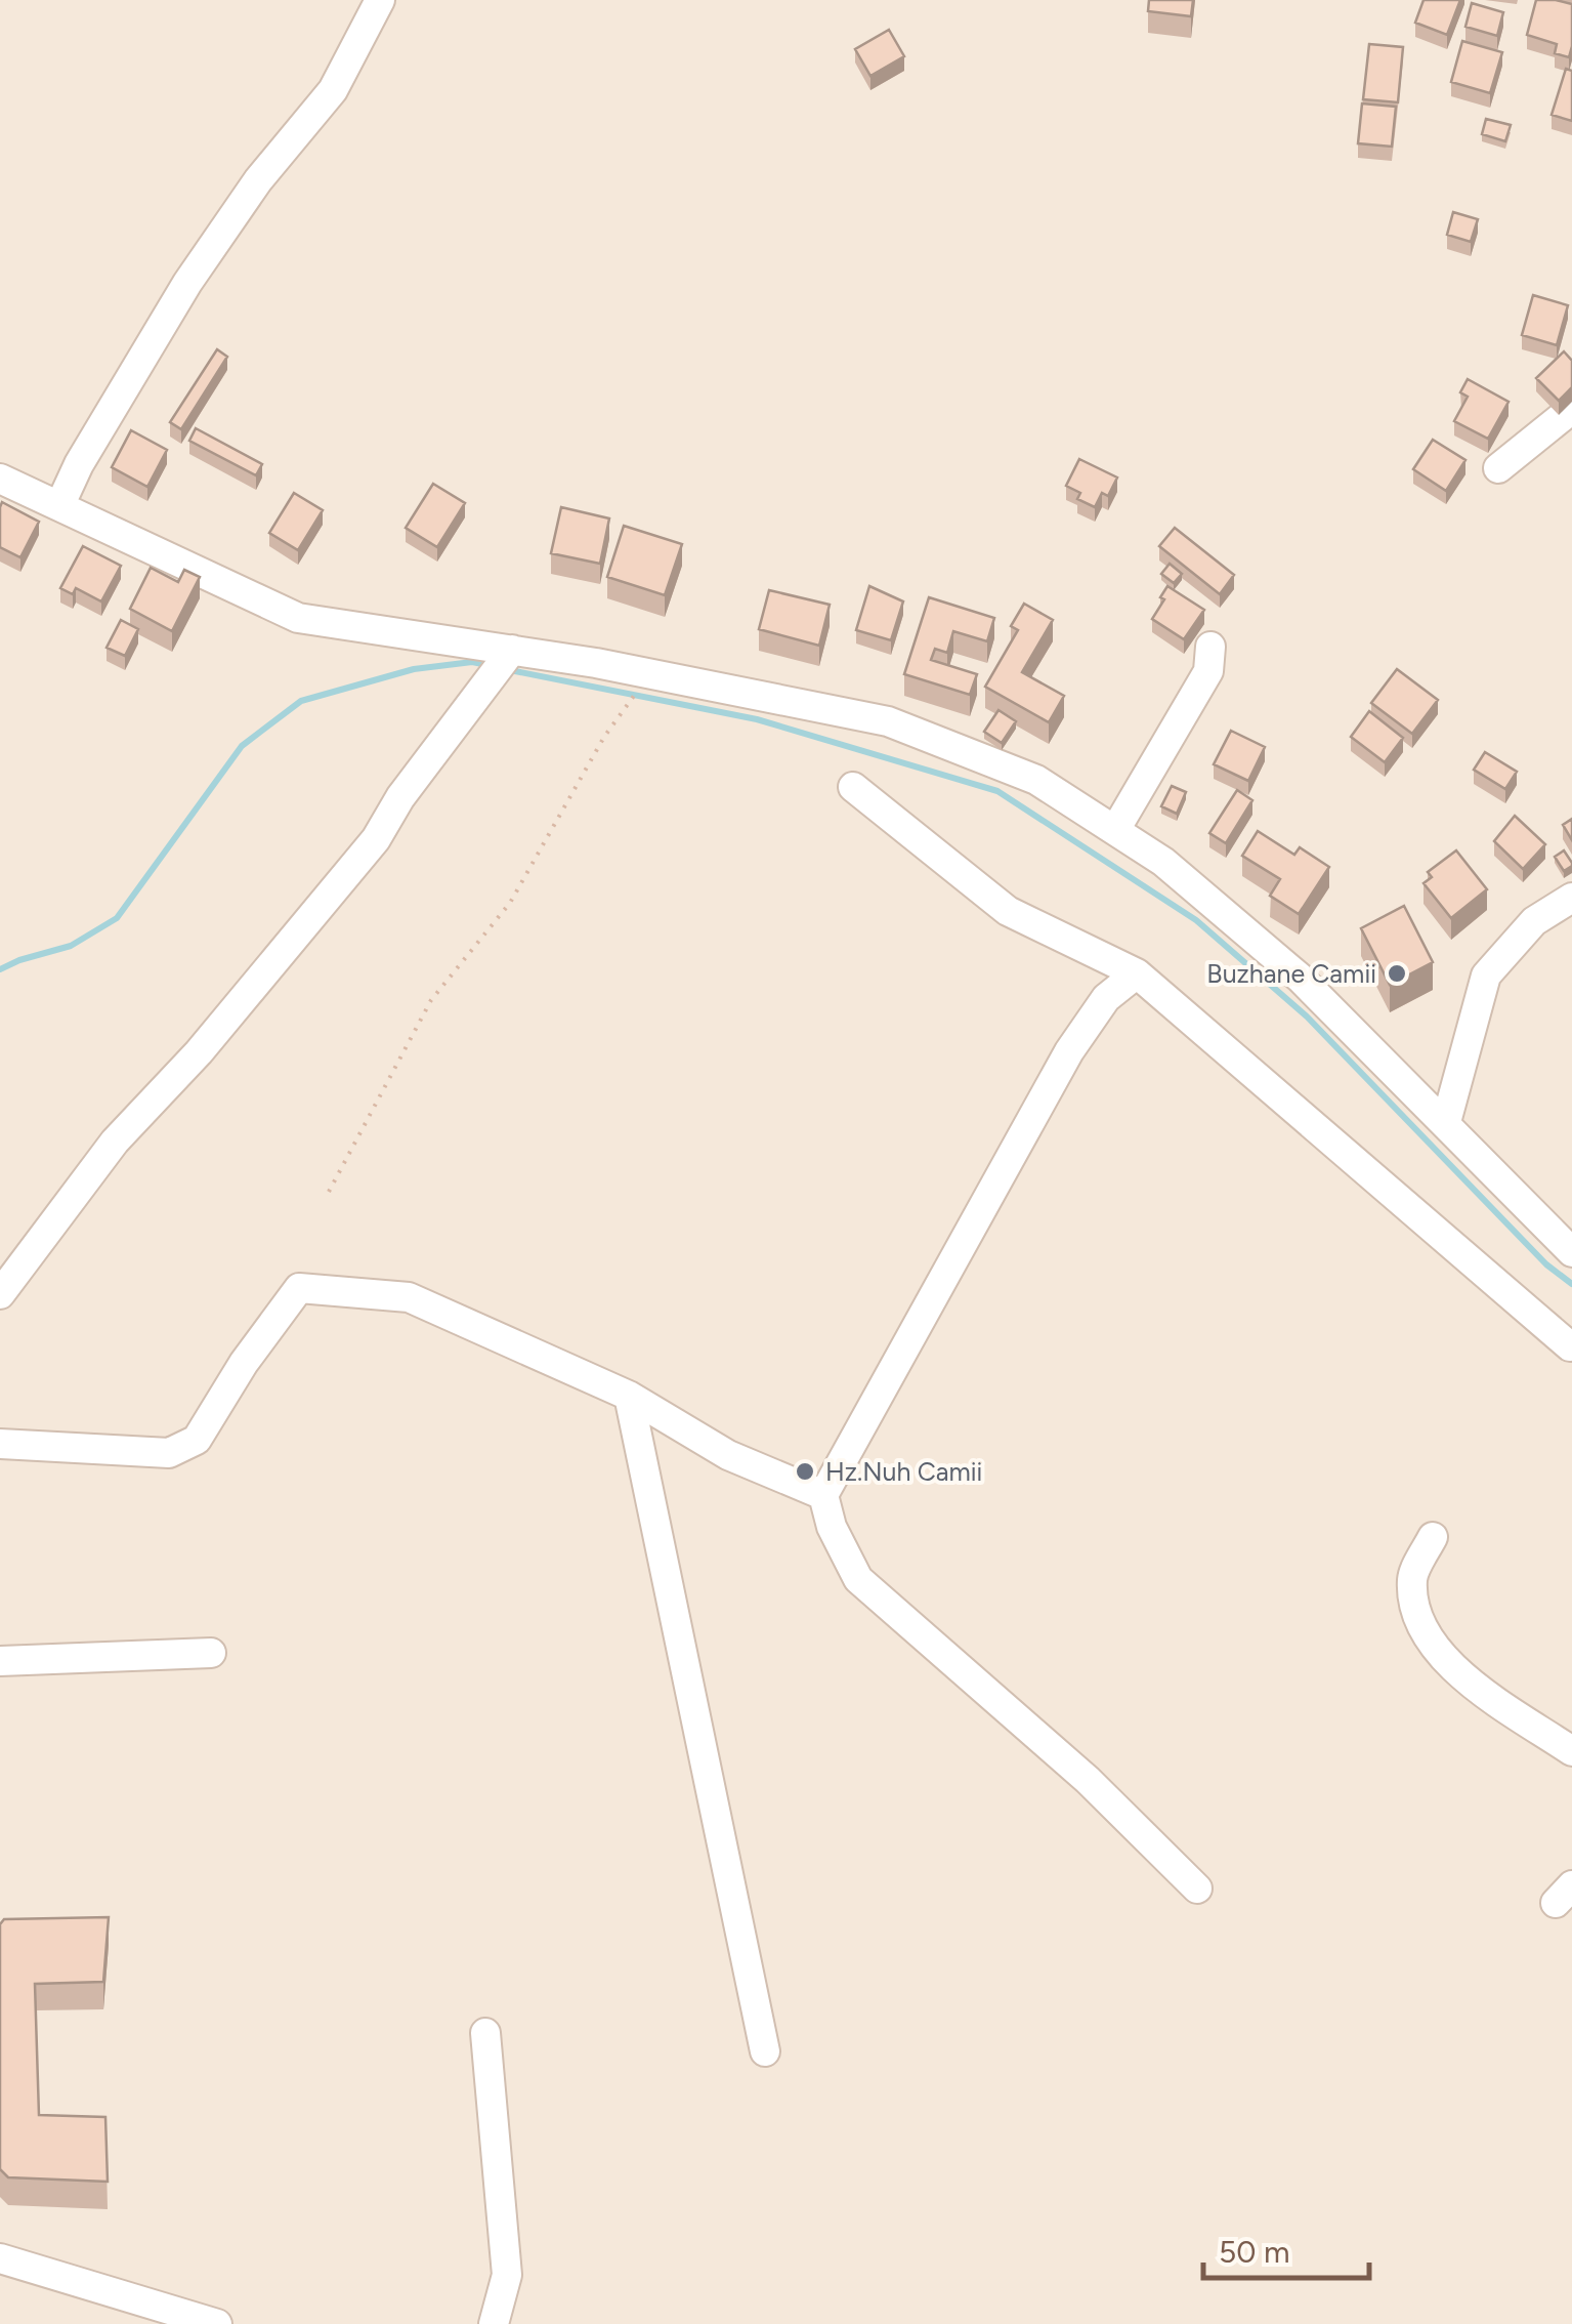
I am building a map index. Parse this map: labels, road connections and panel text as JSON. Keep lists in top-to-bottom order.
{
  "places": ["Buzhane Camii", "Hz.Nuh Camii"],
  "scale_bar": "50 m"
}
